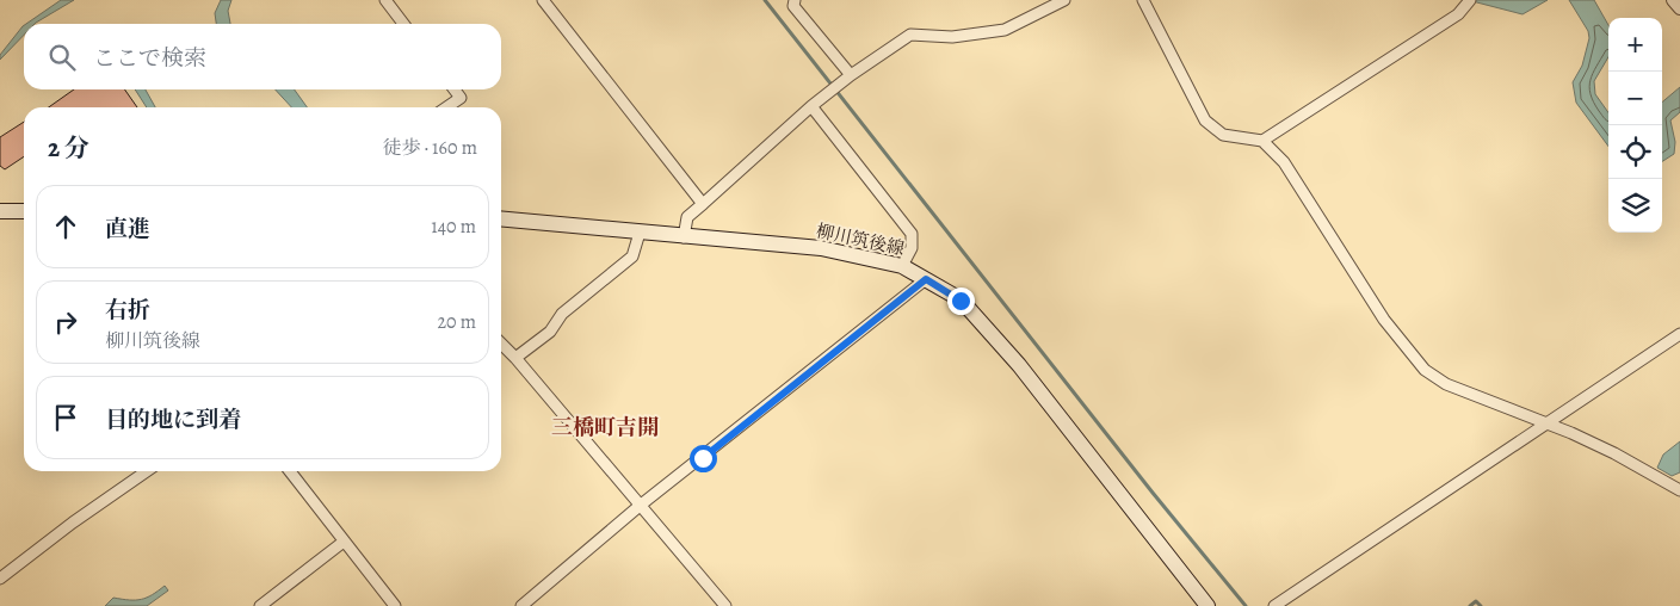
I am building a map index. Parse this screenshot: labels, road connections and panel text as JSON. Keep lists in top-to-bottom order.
{
  "streets": {
    "main road": ["柳川筑後線"]
  },
  "districts": ["三橋町吉開"],
  "page": {
    "map_buttons": ["+", "−"],
    "search": "ここで検索",
    "heading": ["2 分", "徒歩 · 160 m"],
    "list": [
      ["直進", "140 m"],
      ["右折", "柳川筑後線", "20 m"],
      "目的地に到着"
    ]
  }
}
